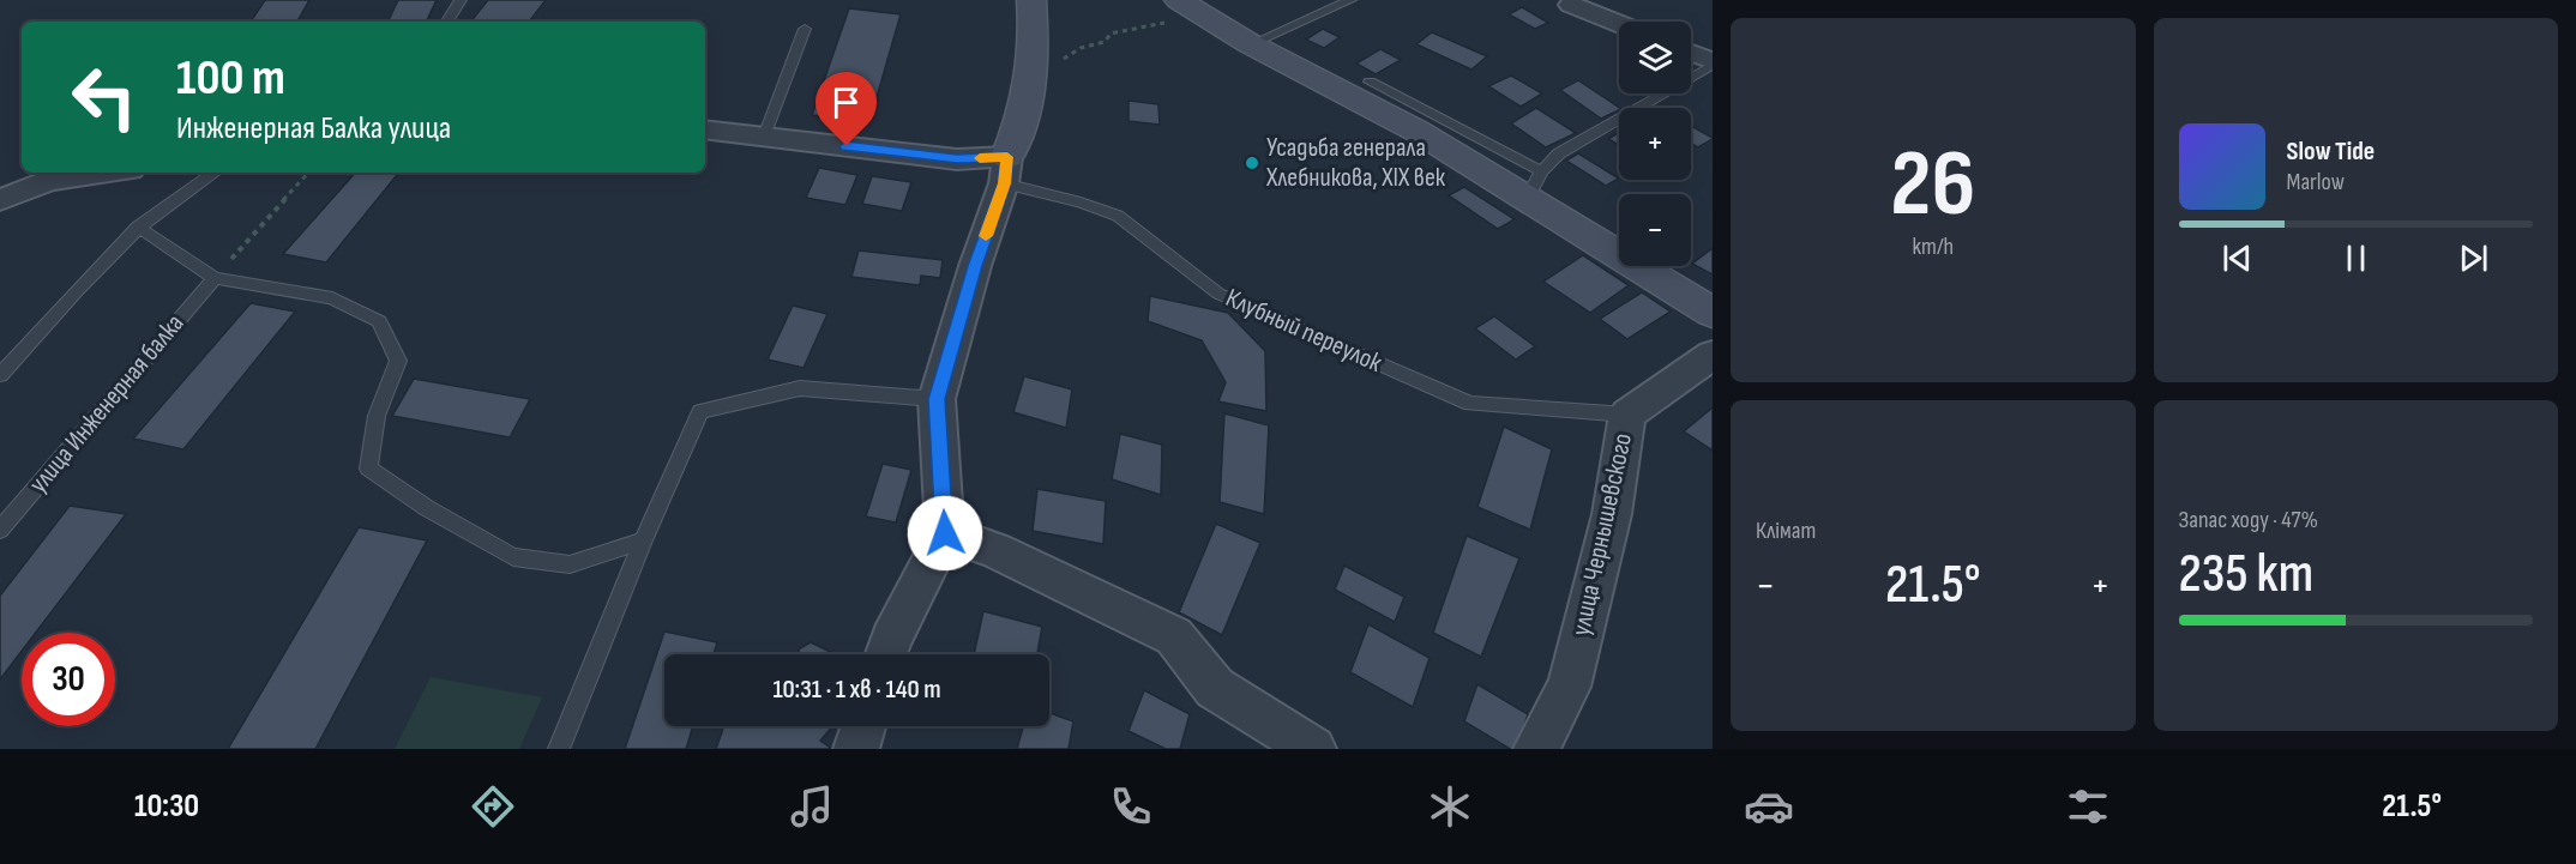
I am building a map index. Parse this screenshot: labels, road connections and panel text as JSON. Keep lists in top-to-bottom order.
{
  "streets": {
    "street": ["улица Чернышевского"],
    "lane": ["Клубный переулок", "улица Инженерная балка"]
  },
  "crossings": [
    ["Клубный переулок", "улица Чернышевского"]
  ],
  "places": ["Усадьба генерала Хлебникова, XIX век"],
  "page": {
    "tile": [
      ["26", "km/h"],
      "Клімат",
      ["Запас ходу · 47%", "235 km"]
    ],
    "map_buttons": ["+", "−"],
    "turn": ["100 m", "Инженерная Балка улица"],
    "song": ["Slow Tide", "Marlow"],
    "heat": ["−", "21.5°", "+"],
    "limit": "30",
    "trip": "10:31 · 1 хв · 140 m",
    "tabs": ["10:30", "21.5°"]
  }
}
